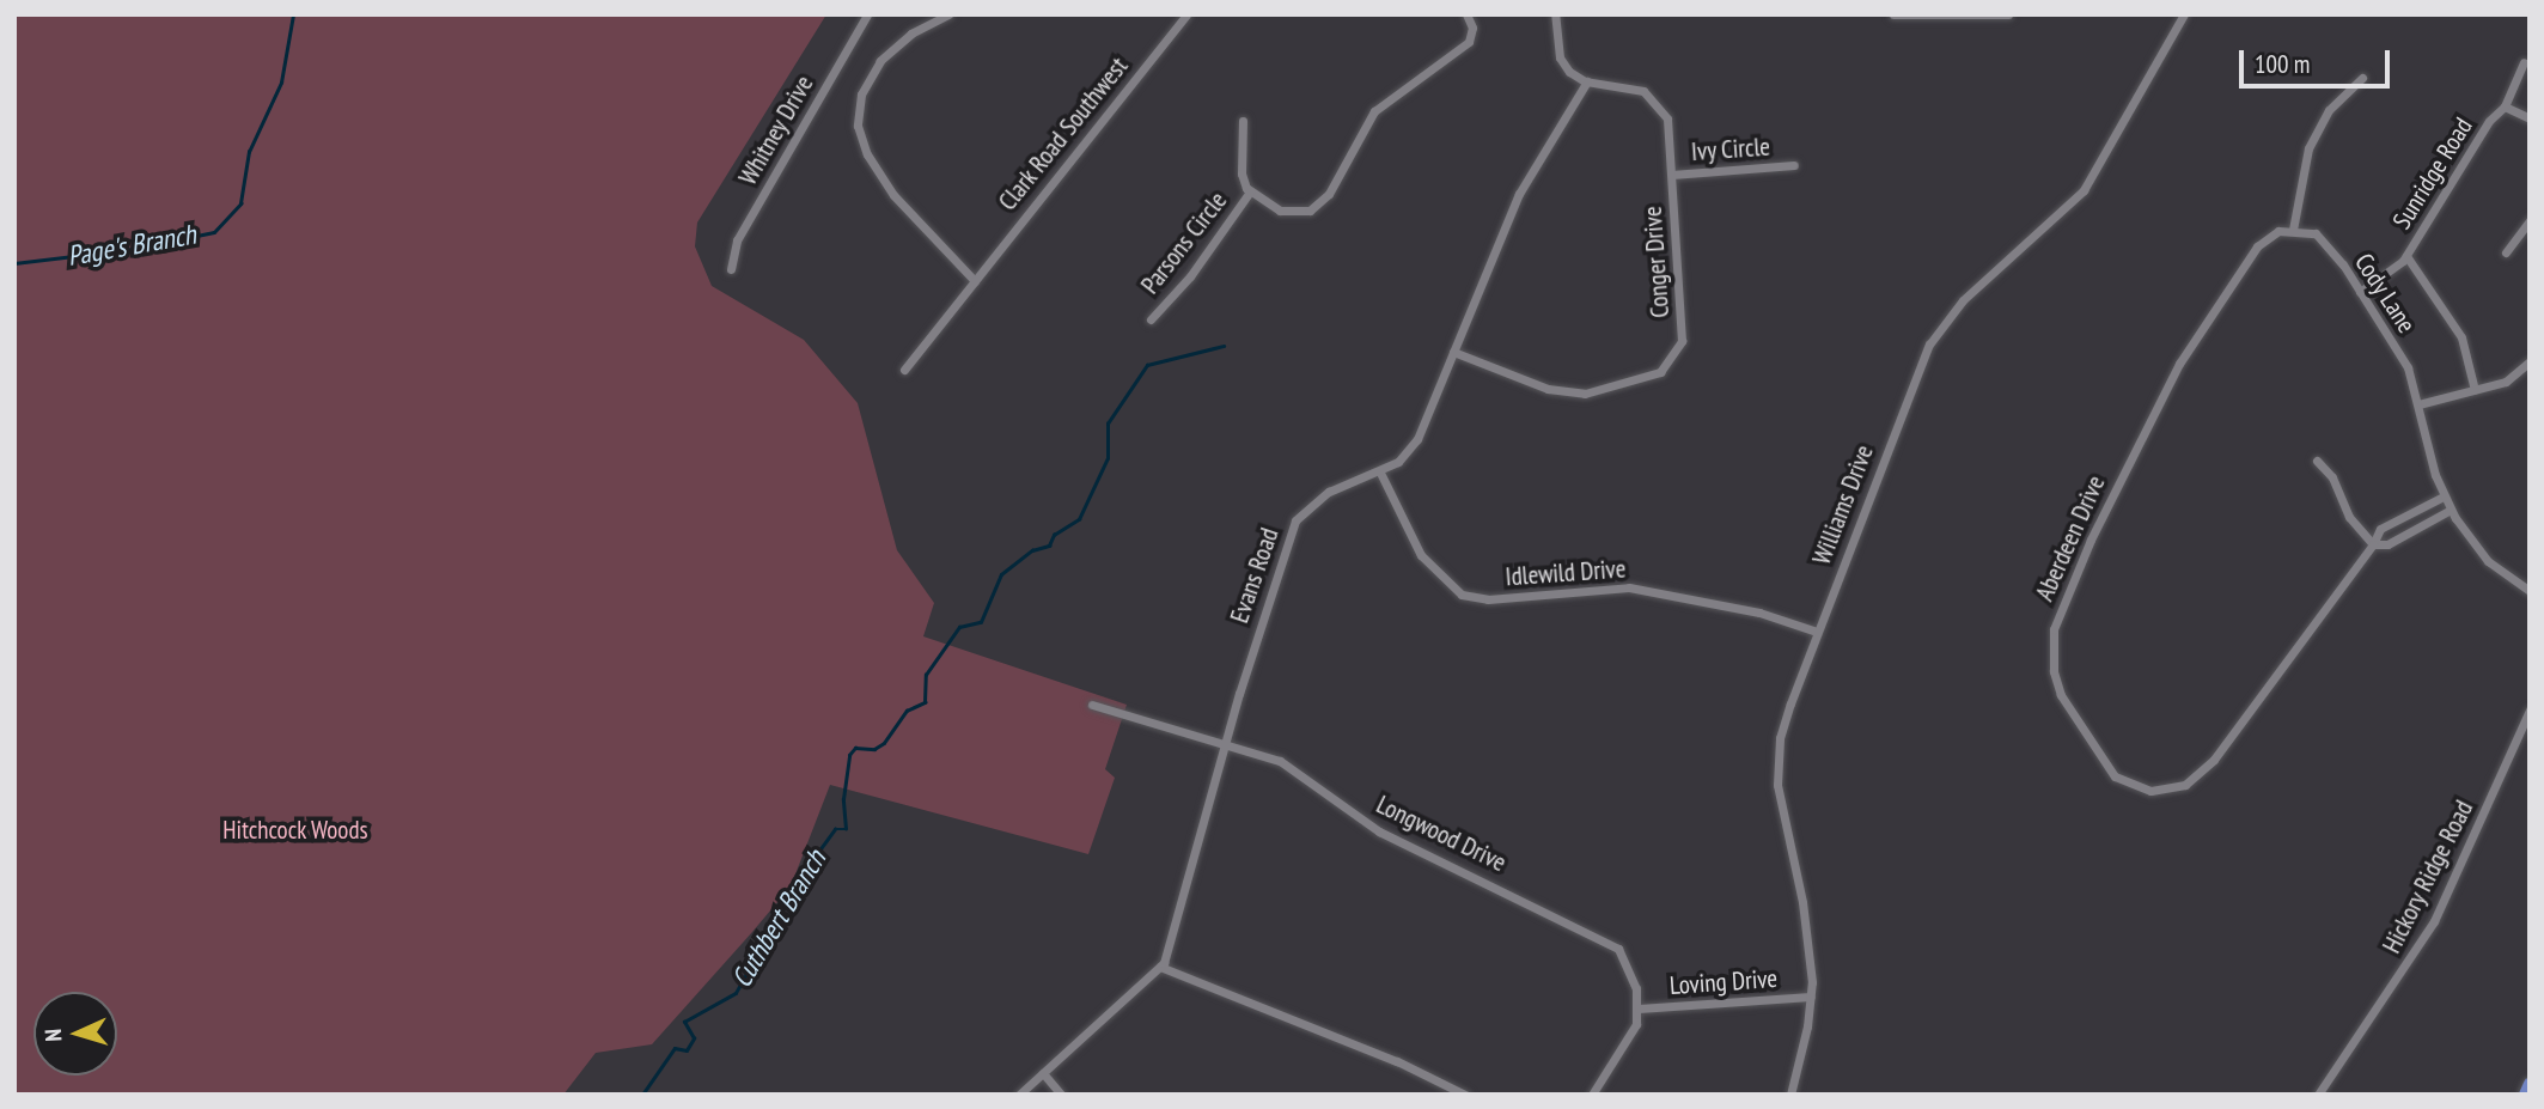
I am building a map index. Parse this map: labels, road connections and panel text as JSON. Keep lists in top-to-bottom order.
{
  "streets": {
    "street": [
      "Whitney Drive",
      "Clark Road Southwest",
      "Ivy Circle",
      "Sunridge Road",
      "Parsons Circle",
      "Conger Drive",
      "Cody Lane",
      "Williams Drive",
      "Aberdeen Drive",
      "Idlewild Drive",
      "Evans Road",
      "Longwood Drive",
      "Hickory Ridge Road",
      "Loving Drive"
    ]
  },
  "crossings": [
    ["Ivy Circle", "Conger Drive"],
    ["Sunridge Road", "Cody Lane"],
    ["Conger Drive", "Evans Road"],
    ["Cody Lane", "Aberdeen Drive"],
    ["Williams Drive", "Idlewild Drive"],
    ["Williams Drive", "Loving Drive"],
    ["Idlewild Drive", "Evans Road"],
    ["Evans Road", "Longwood Drive"],
    ["Longwood Drive", "Loving Drive"]
  ],
  "water": ["Page's Branch", "Cuthbert Branch"],
  "parks": ["Hitchcock Woods"],
  "scale_bar": "100 m",
  "north": "left"
}
